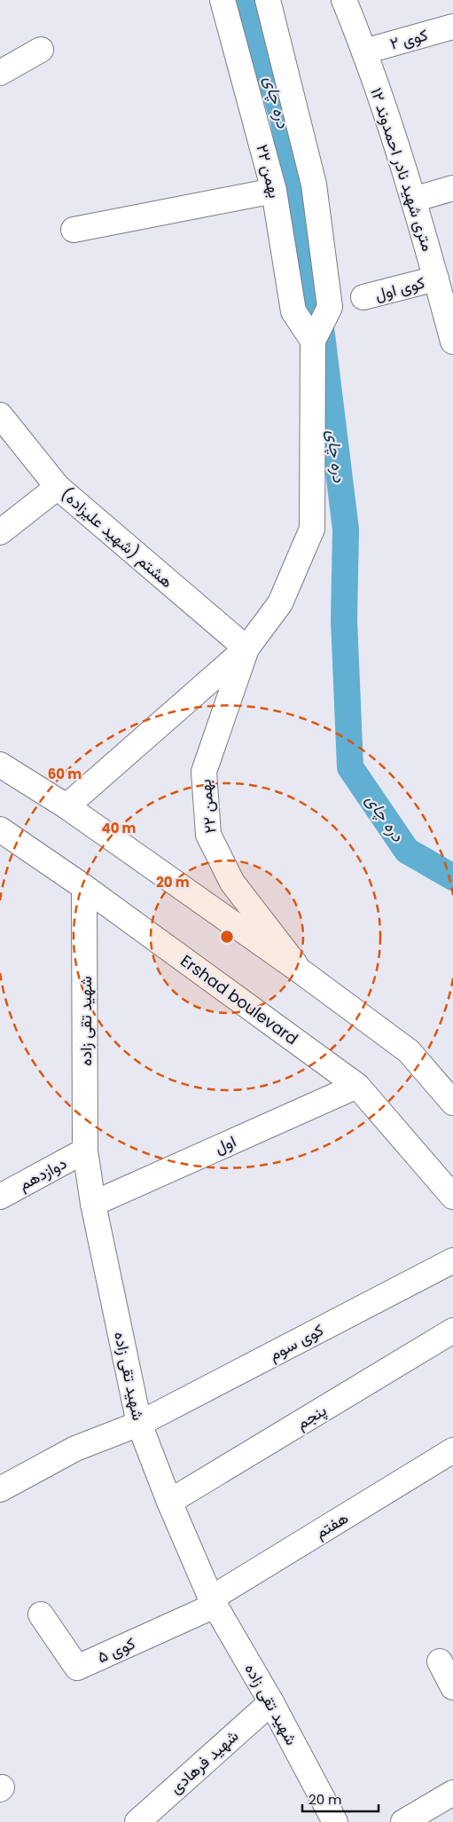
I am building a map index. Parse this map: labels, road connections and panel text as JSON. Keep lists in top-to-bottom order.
{
  "streets": {
    "street": [
      "کوی ۲",
      "۱۲ متری شهید نادر احمدوند",
      "۲۲ بهمن",
      "کوی اول",
      "هشتم (شهید علیزاده)",
      "Ershad boulevard",
      "شهید تقی زاده",
      "اول",
      "دوازدهم",
      "کوی سوم",
      "پنجم",
      "هفتم",
      "کوی ۵",
      "شهید فرهادی"
    ]
  },
  "crossings": [
    ["کوی ۲", "۱۲ متری شهید نادر احمدوند"],
    ["۱۲ متری شهید نادر احمدوند", "کوی اول"],
    ["۲۲ بهمن", "هشتم (شهید علیزاده)"],
    ["Ershad boulevard", "شهید تقی زاده"],
    ["Ershad boulevard", "اول"],
    ["شهید تقی زاده", "اول"],
    ["شهید تقی زاده", "دوازدهم"],
    ["شهید تقی زاده", "کوی سوم"],
    ["شهید تقی زاده", "پنجم"],
    ["شهید تقی زاده", "هفتم"],
    ["شهید تقی زاده", "کوی ۵"],
    ["شهید تقی زاده", "شهید فرهادی"],
    ["هفتم", "کوی ۵"]
  ],
  "water": ["دره چای"],
  "scale_bar": "20 m",
  "rings": ["60 m", "40 m", "20 m"]
}
